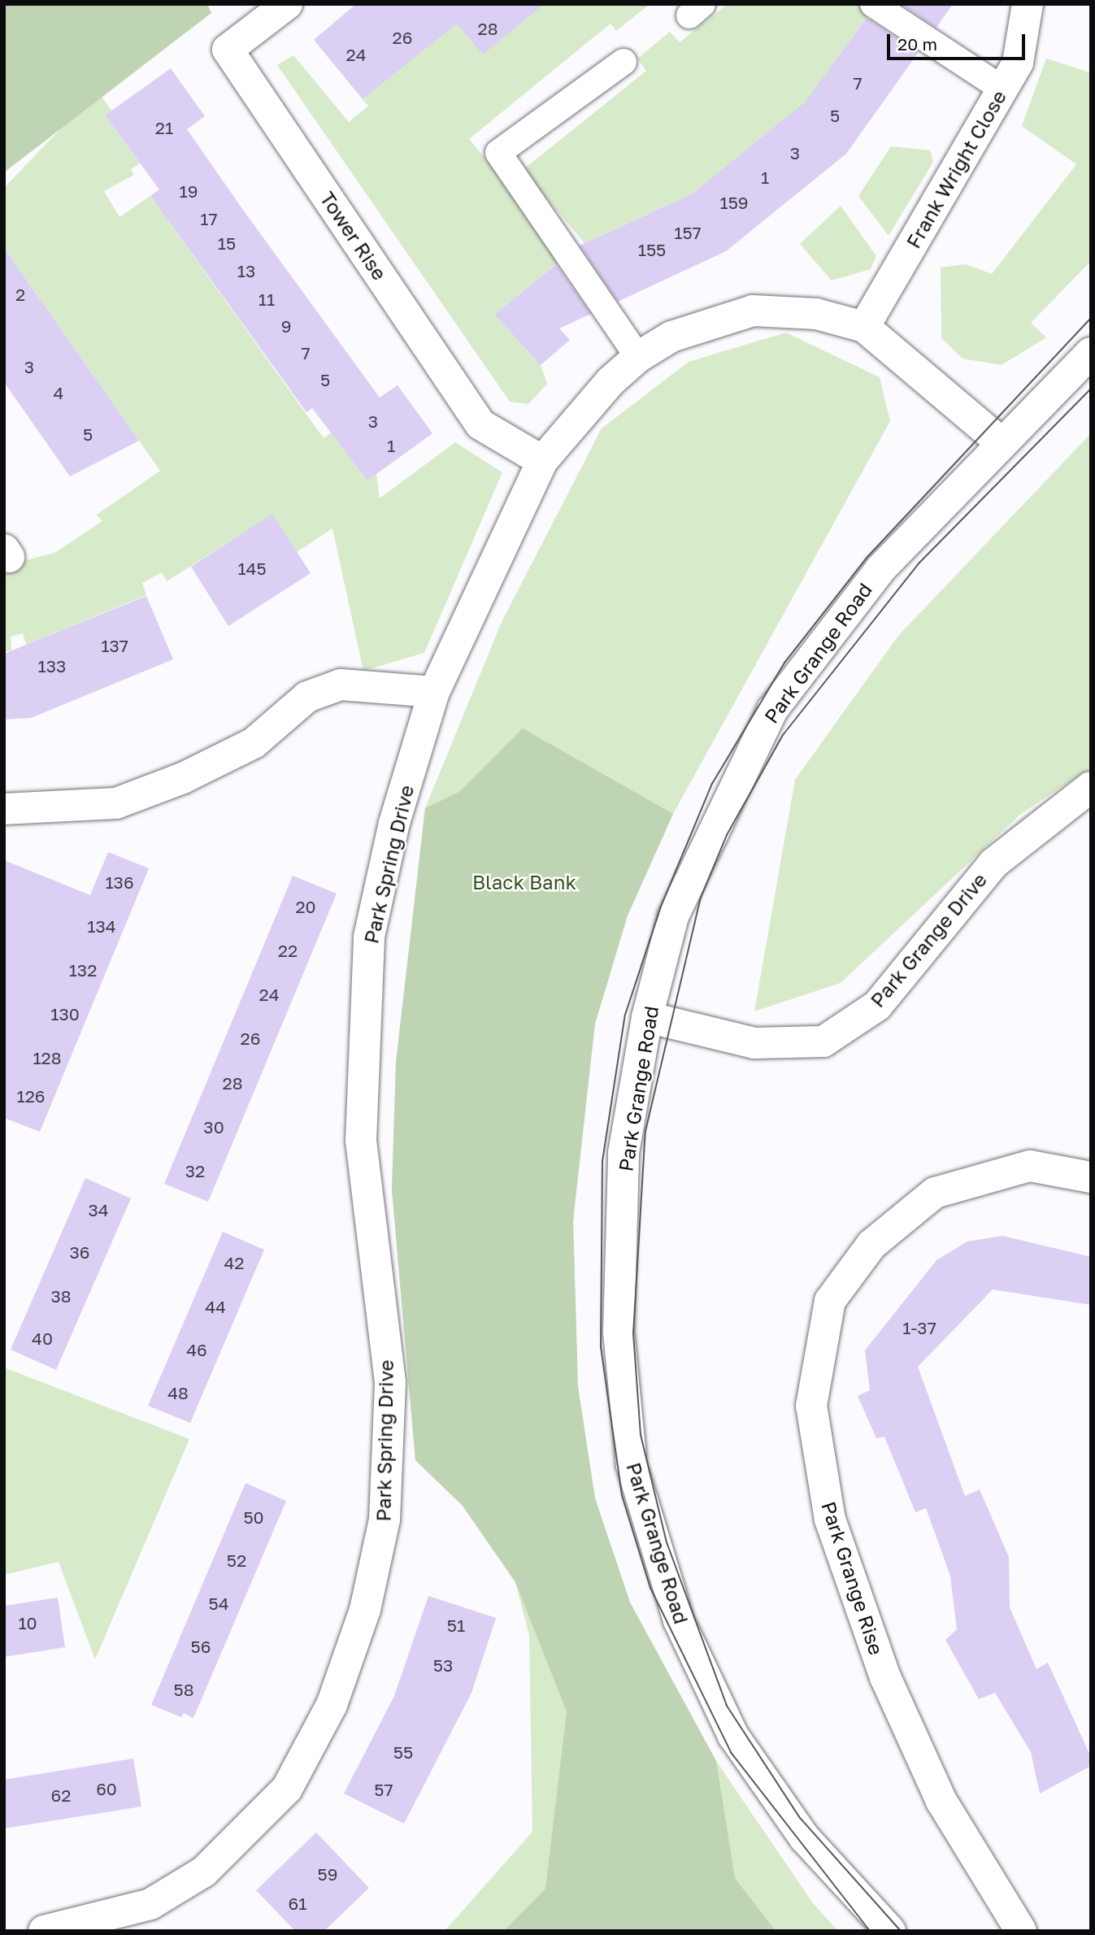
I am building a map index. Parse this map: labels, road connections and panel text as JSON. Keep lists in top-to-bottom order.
{
  "streets": {
    "street": [
      "Frank Wright Close",
      "Tower Rise",
      "Park Grange Road",
      "Park Spring Drive",
      "Park Grange Drive",
      "Park Grange Rise"
    ]
  },
  "crossings": [
    ["Frank Wright Close", "Park Spring Drive"],
    ["Tower Rise", "Park Spring Drive"],
    ["Park Grange Road", "Park Spring Drive"],
    ["Park Grange Road", "Park Grange Drive"]
  ],
  "parks": ["Black Bank"],
  "house_numbers": [
    "28",
    "26",
    "24",
    "7",
    "5",
    "21",
    "3",
    "1",
    "19",
    "159",
    "17",
    "157",
    "15",
    "155",
    "13",
    "2",
    "11",
    "9",
    "7",
    "3",
    "5",
    "4",
    "3",
    "5",
    "1",
    "145",
    "137",
    "133",
    "136",
    "20",
    "134",
    "22",
    "132",
    "24",
    "130",
    "26",
    "128",
    "28",
    "126",
    "30",
    "32",
    "34",
    "36",
    "42",
    "38",
    "44",
    "1-37",
    "40",
    "46",
    "48",
    "50",
    "52",
    "54",
    "10",
    "51",
    "56",
    "53",
    "58",
    "55",
    "60",
    "57",
    "62",
    "59",
    "61"
  ],
  "scale_bar": "20 m"
}
